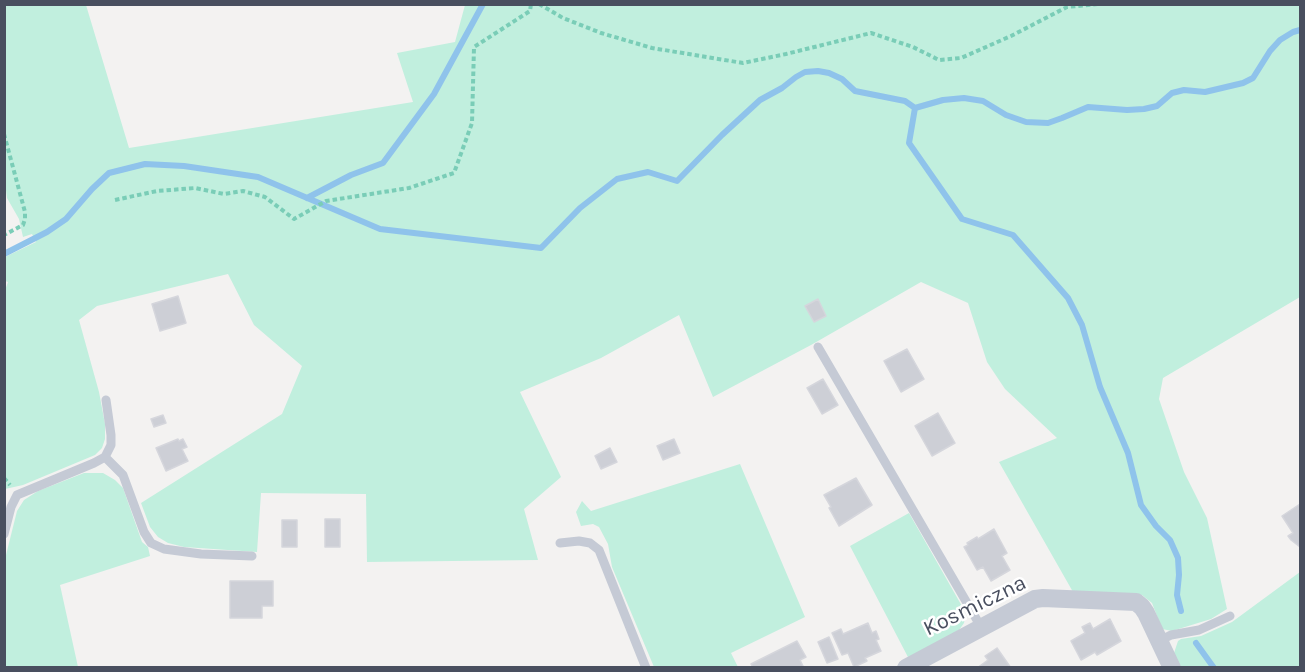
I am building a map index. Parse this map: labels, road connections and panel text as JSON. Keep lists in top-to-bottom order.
{
  "streets": {
    "street": ["Kosmiczna"]
  }
}
